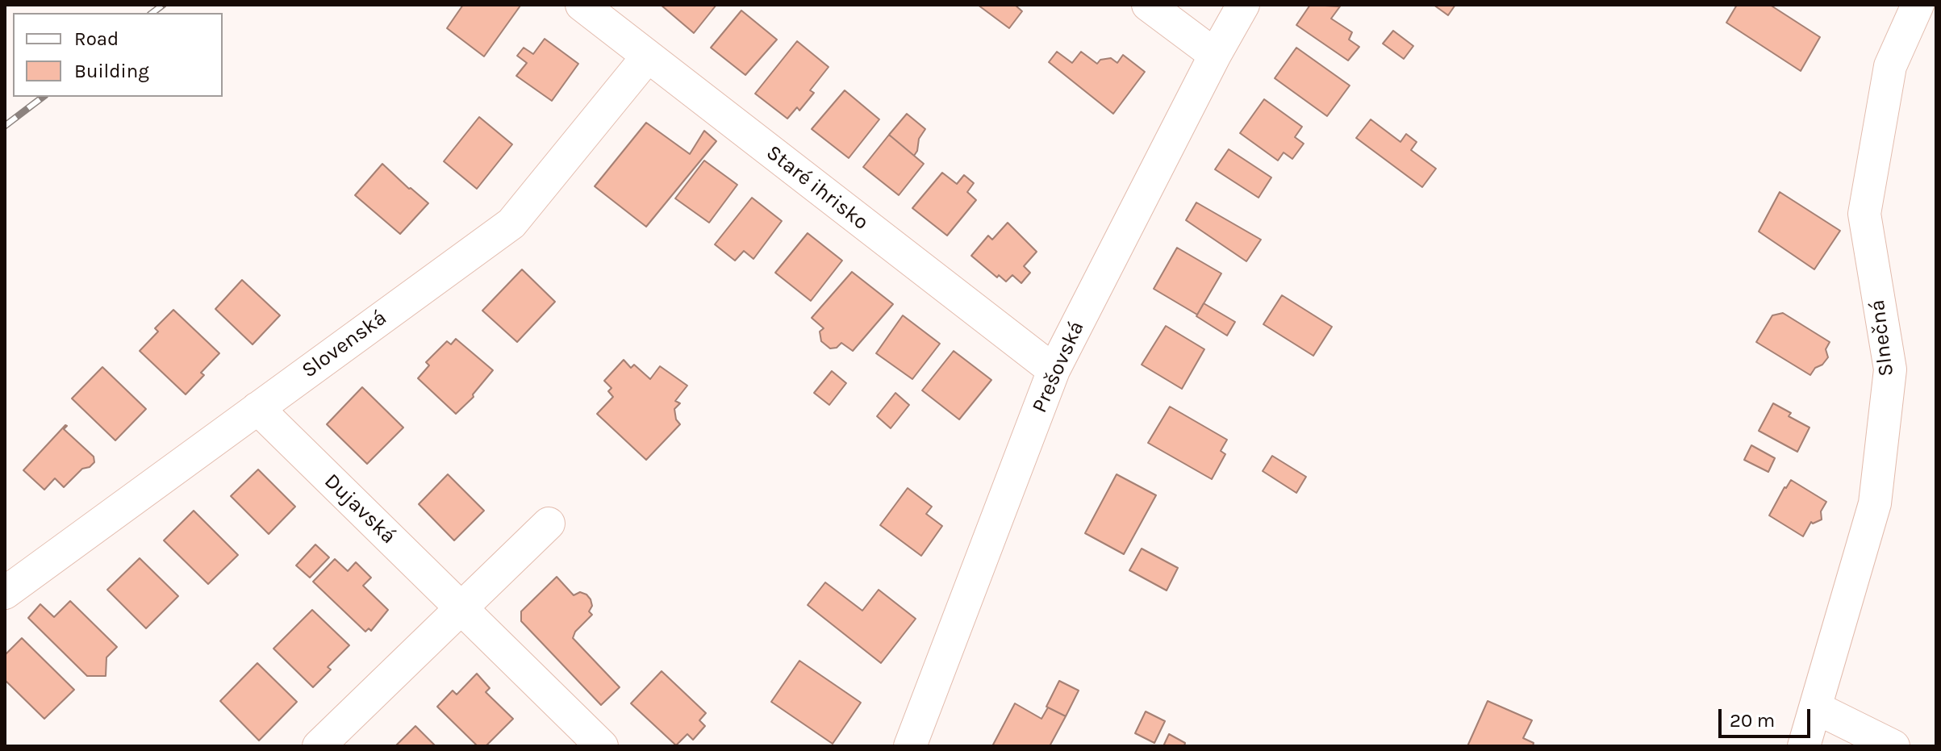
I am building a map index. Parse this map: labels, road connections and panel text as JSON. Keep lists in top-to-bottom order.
{
  "streets": {
    "street": [
      "Staré ihrisko",
      "Slnečná",
      "Slovenská",
      "Prešovská",
      "Dujavská"
    ]
  },
  "crossings": [
    ["Staré ihrisko", "Slovenská"],
    ["Staré ihrisko", "Prešovská"],
    ["Slovenská", "Dujavská"]
  ],
  "legend": ["Road", "Building"],
  "scale_bar": "20 m"
}
